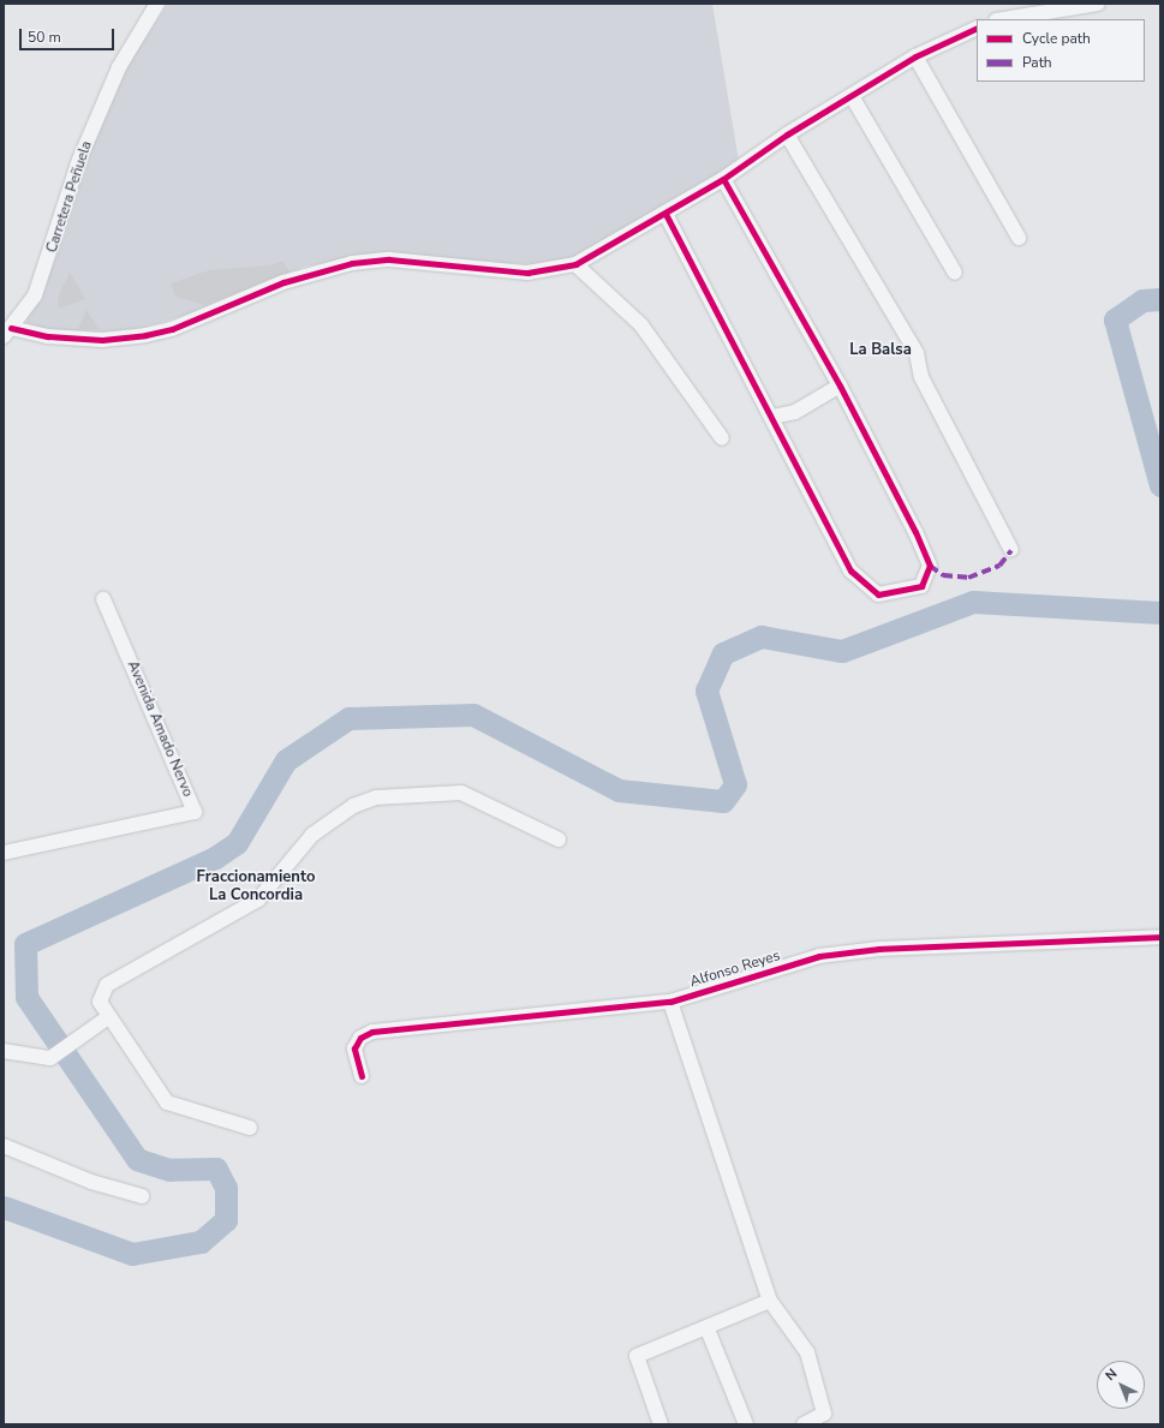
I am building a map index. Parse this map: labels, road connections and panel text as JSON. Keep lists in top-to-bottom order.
{
  "streets": {
    "street": ["Carretera Peñuela", "Avenida Amado Nervo", "Alfonso Reyes"]
  },
  "districts": ["La Balsa", "Fraccionamiento La Concordia"],
  "legend": ["Cycle path", "Path"],
  "scale_bar": "50 m",
  "north": "top left"
}
